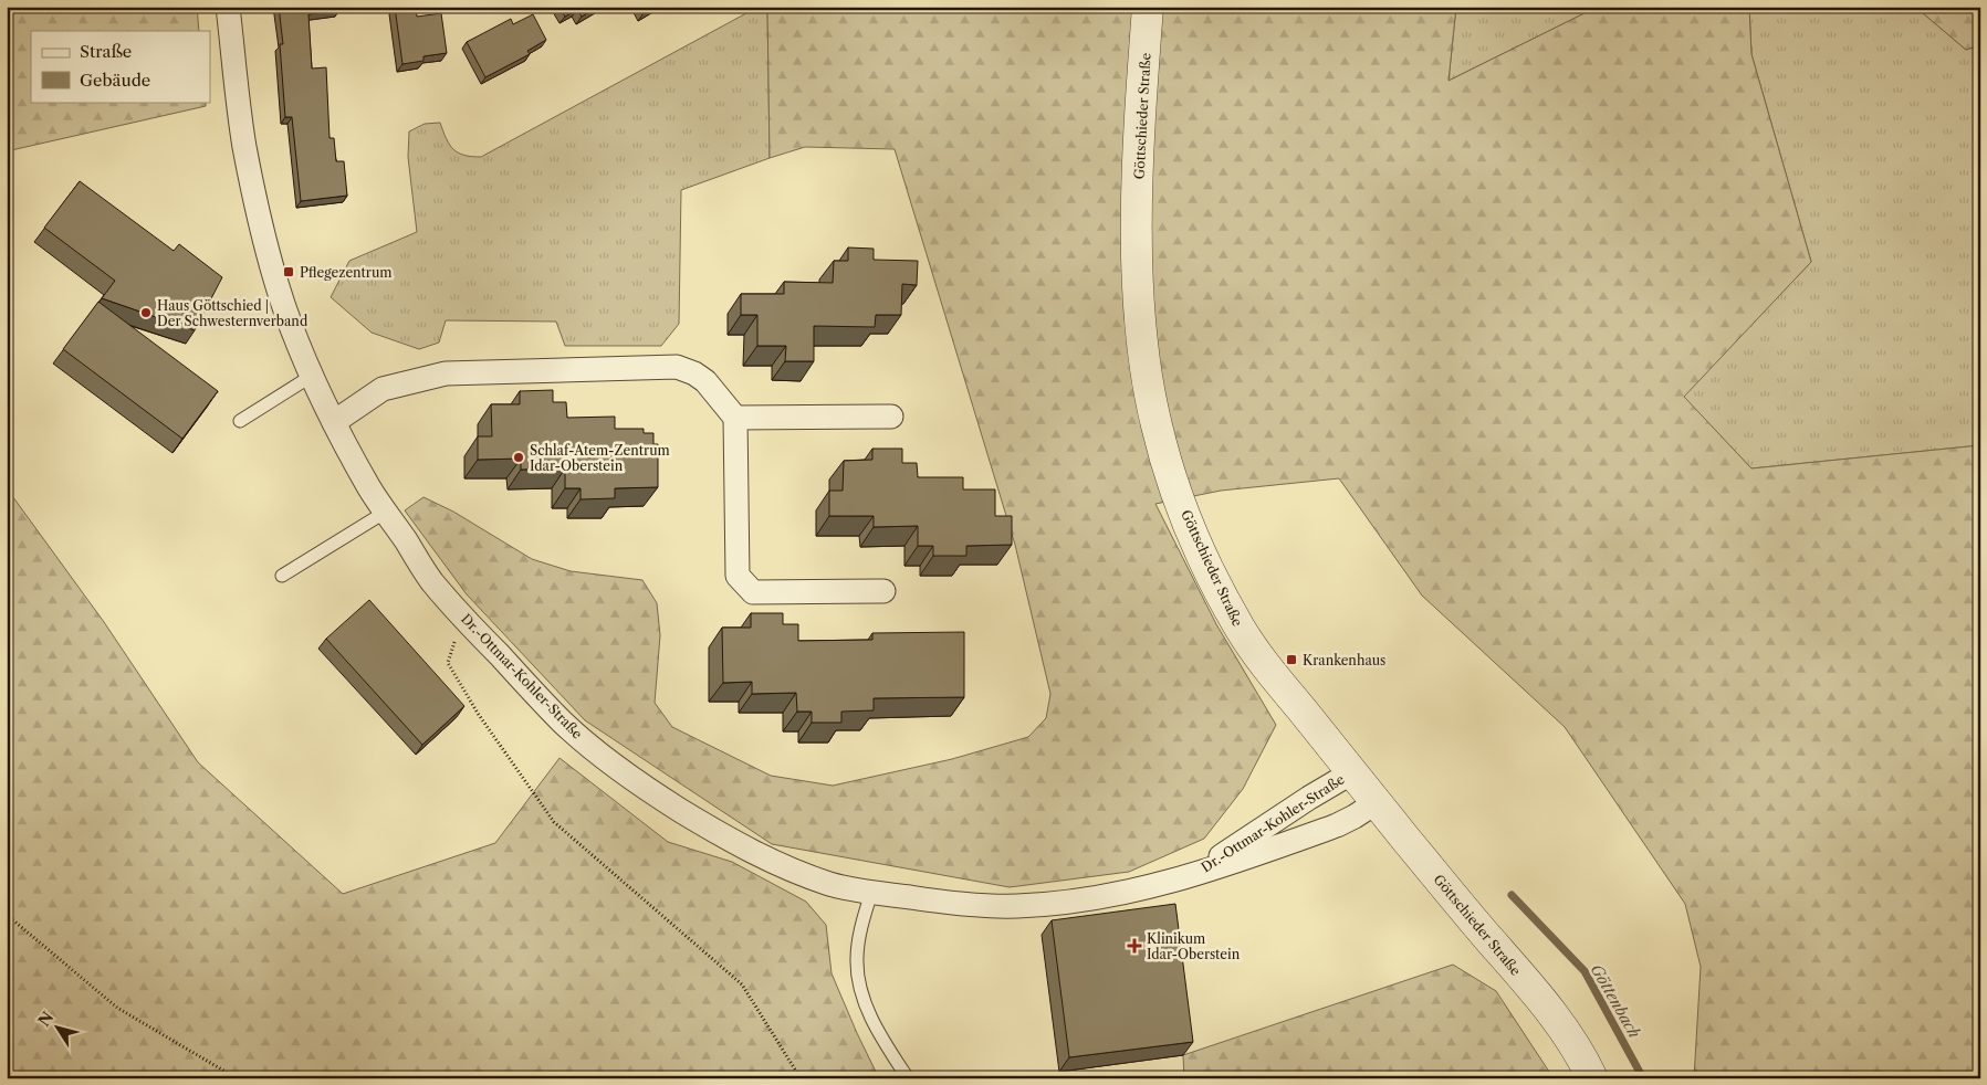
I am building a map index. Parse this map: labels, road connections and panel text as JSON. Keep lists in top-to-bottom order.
{
  "streets": {
    "street": ["Göttschieder Straße", "Dr.-Ottmar-Kohler-Straße"]
  },
  "crossings": [
    ["Göttschieder Straße", "Dr.-Ottmar-Kohler-Straße"]
  ],
  "water": ["Göttenbach"],
  "places": {
    "transit": ["Pflegezentrum", "Krankenhaus"],
    "other": ["Haus Göttschied | Der Schwesternverband", "Schlaf-Atem-Zentrum Idar-Oberstein"],
    "health": ["Klinikum Idar-Oberstein"]
  },
  "legend": ["Straße", "Gebäude"],
  "north": "top left"
}
